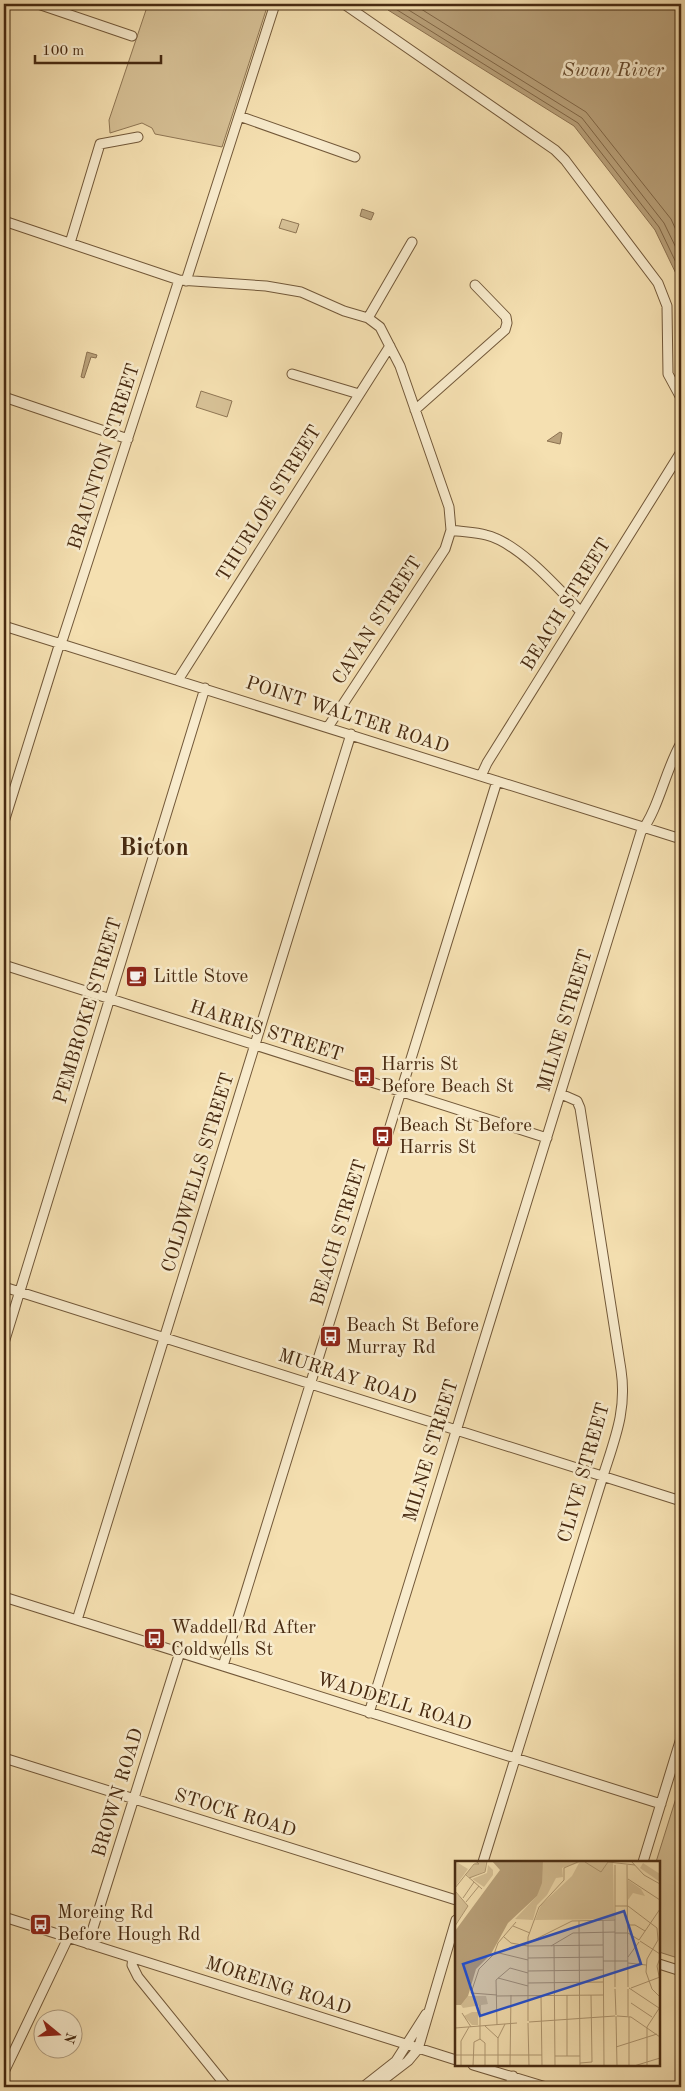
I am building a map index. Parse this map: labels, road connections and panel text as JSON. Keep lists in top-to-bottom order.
{
  "streets": {
    "street": [
      "BRAUNTON STREET",
      "THURLOE STREET",
      "BEACH STREET",
      "CAVAN STREET",
      "POINT WALTER ROAD",
      "PEMBROKE STREET",
      "MILNE STREET",
      "HARRIS STREET",
      "COLDWELLS STREET",
      "MURRAY ROAD",
      "CLIVE STREET",
      "WADDELL ROAD",
      "BROWN ROAD",
      "STOCK ROAD",
      "MOREING ROAD"
    ]
  },
  "crossings": [
    ["BRAUNTON STREET", "POINT WALTER ROAD"],
    ["THURLOE STREET", "POINT WALTER ROAD"],
    ["BEACH STREET", "POINT WALTER ROAD"],
    ["BEACH STREET", "HARRIS STREET"],
    ["BEACH STREET", "MURRAY ROAD"],
    ["BEACH STREET", "WADDELL ROAD"],
    ["CAVAN STREET", "POINT WALTER ROAD"],
    ["POINT WALTER ROAD", "PEMBROKE STREET"],
    ["POINT WALTER ROAD", "MILNE STREET"],
    ["POINT WALTER ROAD", "COLDWELLS STREET"],
    ["PEMBROKE STREET", "HARRIS STREET"],
    ["PEMBROKE STREET", "MURRAY ROAD"],
    ["MILNE STREET", "HARRIS STREET"],
    ["MILNE STREET", "MURRAY ROAD"],
    ["MILNE STREET", "CLIVE STREET"],
    ["MILNE STREET", "WADDELL ROAD"],
    ["HARRIS STREET", "COLDWELLS STREET"],
    ["COLDWELLS STREET", "MURRAY ROAD"],
    ["COLDWELLS STREET", "WADDELL ROAD"],
    ["MURRAY ROAD", "CLIVE STREET"],
    ["CLIVE STREET", "WADDELL ROAD"],
    ["WADDELL ROAD", "BROWN ROAD"],
    ["BROWN ROAD", "STOCK ROAD"],
    ["BROWN ROAD", "MOREING ROAD"]
  ],
  "districts": ["Bicton"],
  "water": ["Swan River"],
  "places": {
    "cafe": ["Little Stove"],
    "bus stop": [
      "Harris St Before Beach St",
      "Beach St Before Harris St",
      "Beach St Before Murray Rd",
      "Waddell Rd After Coldwells St",
      "Moreing Rd Before Hough Rd"
    ]
  },
  "scale_bar": "100 m",
  "north": "right"
}
